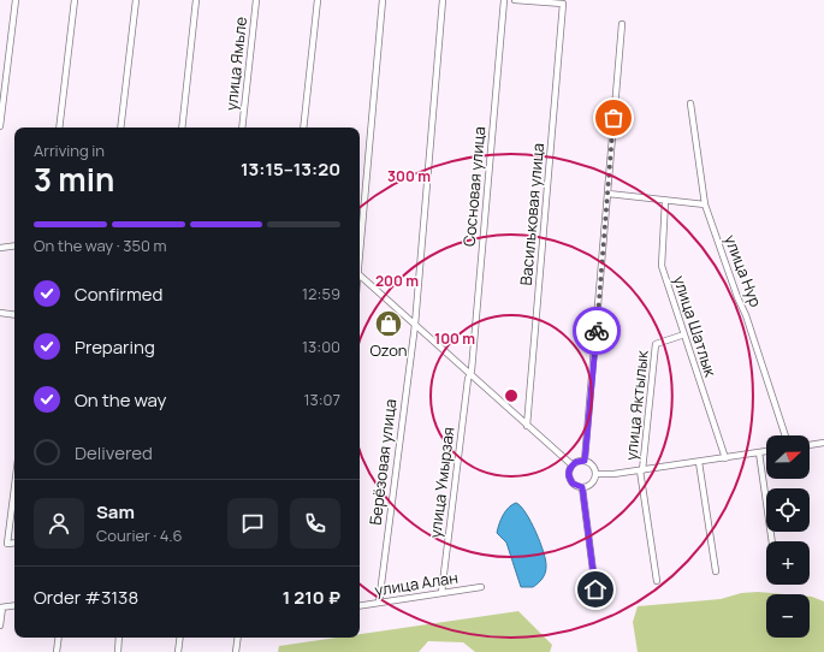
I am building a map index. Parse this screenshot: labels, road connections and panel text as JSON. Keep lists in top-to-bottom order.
{
  "streets": {
    "street": [
      "улица Ямьле",
      "Сосновая улица",
      "Васильковая улица",
      "улица Нур",
      "улица Шатлык",
      "улица Яктылык",
      "Берёзовая улица",
      "улица Умырзая",
      "улица Алан"
    ]
  },
  "crossings": [
    ["Сосновая улица", "улица Умырзая"],
    ["улица Шатлык", "улица Яктылык"],
    ["Берёзовая улица", "улица Алан"],
    ["улица Умырзая", "улица Алан"]
  ],
  "places": {
    "shop": ["Ozon"]
  },
  "north": "right",
  "page": {
    "heading": ["3 min", "Arriving in", "13:15–13:20"],
    "panel": [
      "Sam",
      "Courier · 4.6",
      "Order #3138",
      "1 210 ₽"
    ],
    "bar": "On the way · 350 m",
    "list": [
      ["Confirmed", "12:59"],
      ["Preparing", "13:00"],
      ["On the way", "13:07"],
      "Delivered"
    ],
    "map_buttons": ["+", "−"]
  },
  "rings": ["300 m", "200 m", "100 m"]
}
